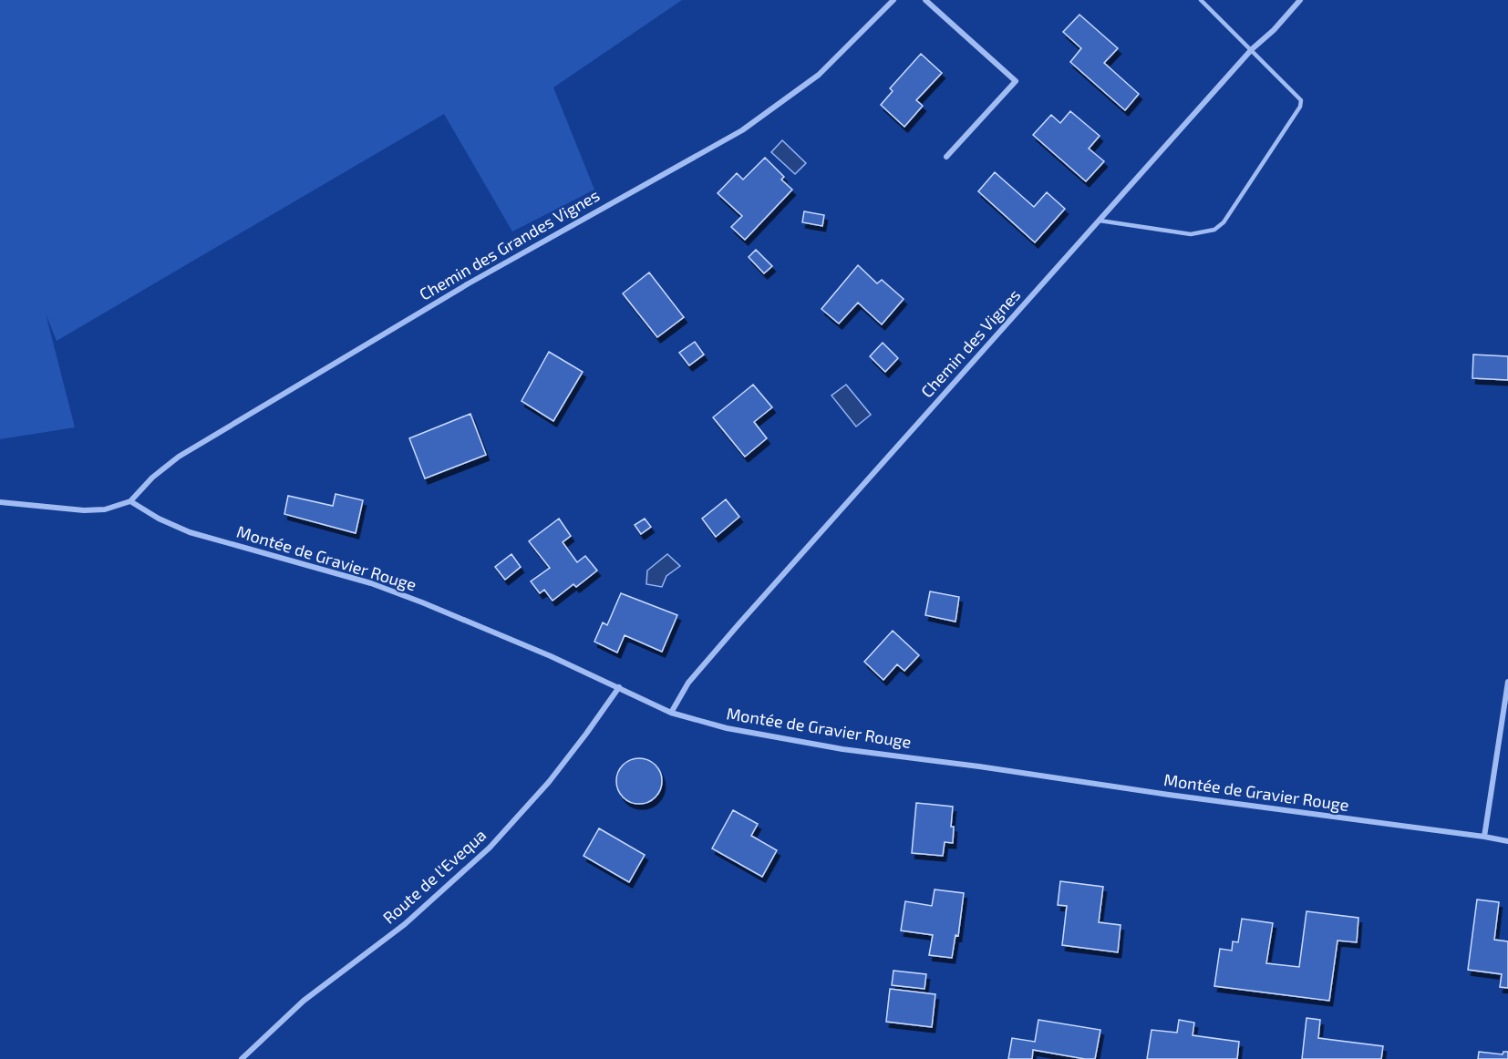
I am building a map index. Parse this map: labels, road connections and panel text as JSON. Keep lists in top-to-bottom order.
{
  "streets": {
    "street": [
      "Chemin des Grandes Vignes",
      "Chemin des Vignes",
      "Montée de Gravier Rouge",
      "Route de l'Evequa"
    ]
  },
  "crossings": [
    ["Chemin des Grandes Vignes", "Montée de Gravier Rouge"],
    ["Chemin des Vignes", "Montée de Gravier Rouge"],
    ["Montée de Gravier Rouge", "Route de l'Evequa"]
  ]
}
